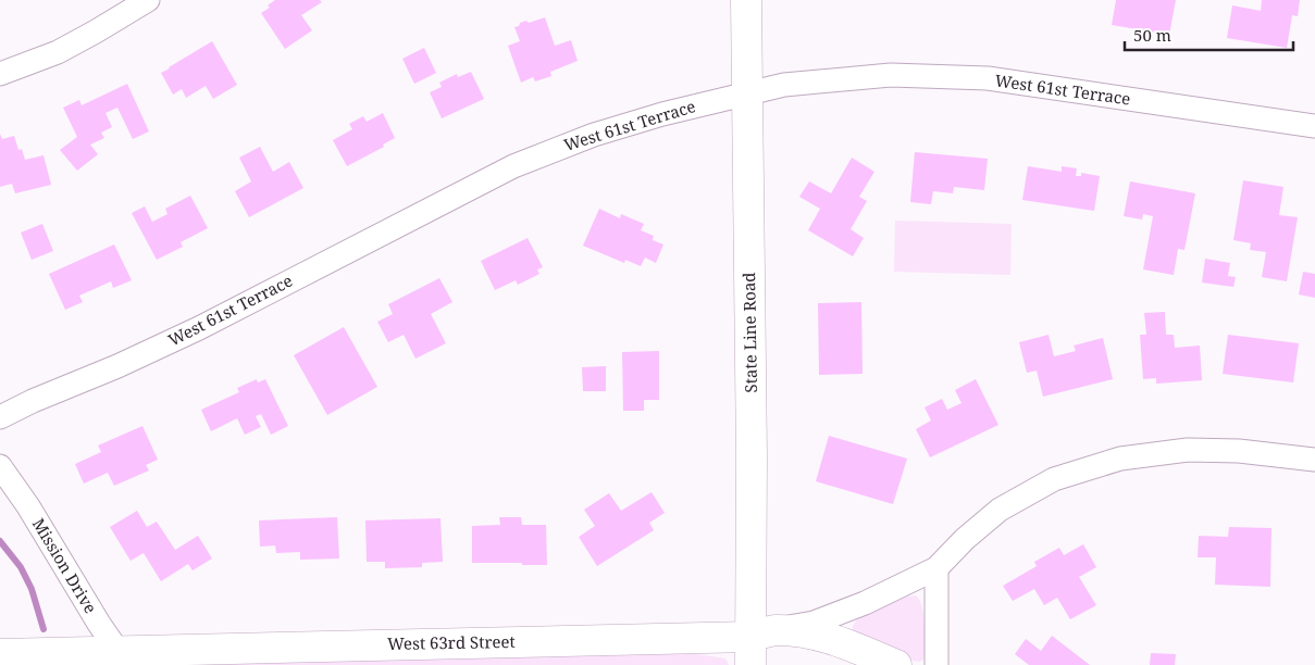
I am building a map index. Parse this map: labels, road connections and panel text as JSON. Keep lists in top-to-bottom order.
{
  "streets": {
    "main road": ["State Line Road", "West 63rd Street"],
    "street": ["West 61st Terrace", "Mission Drive"]
  },
  "crossings": [
    ["West 61st Terrace", "State Line Road"],
    ["State Line Road", "West 63rd Street"],
    ["Mission Drive", "West 63rd Street"]
  ],
  "scale_bar": "50 m"
}
